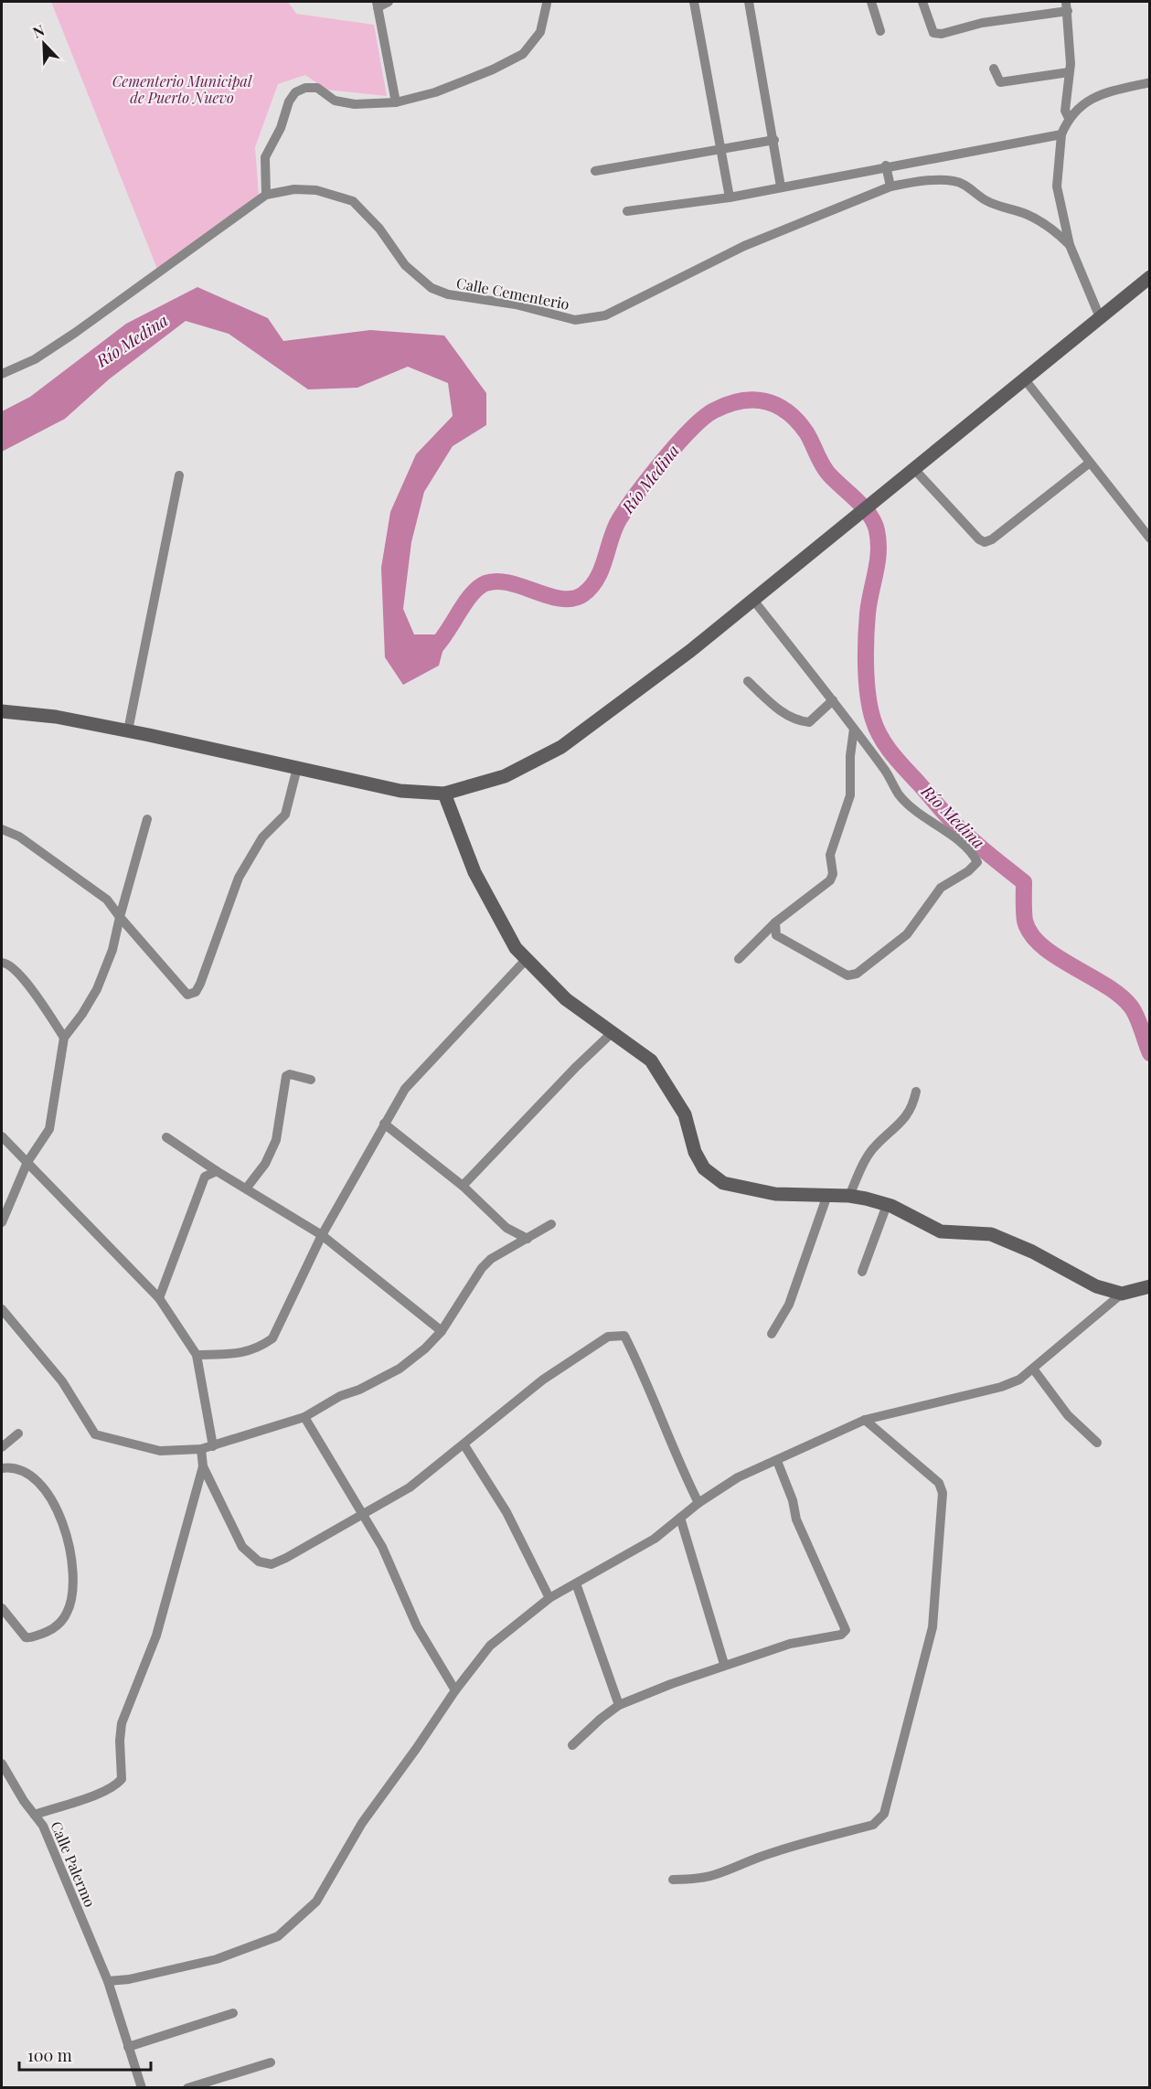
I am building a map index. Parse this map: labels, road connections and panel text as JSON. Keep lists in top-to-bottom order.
{
  "streets": {
    "street": ["Calle Cementerio", "Calle Palermo"]
  },
  "water": ["Río Medina"],
  "parks": ["Cementerio Municipal de Puerto Nuevo"],
  "scale_bar": "100 m",
  "north": "top left"
}
